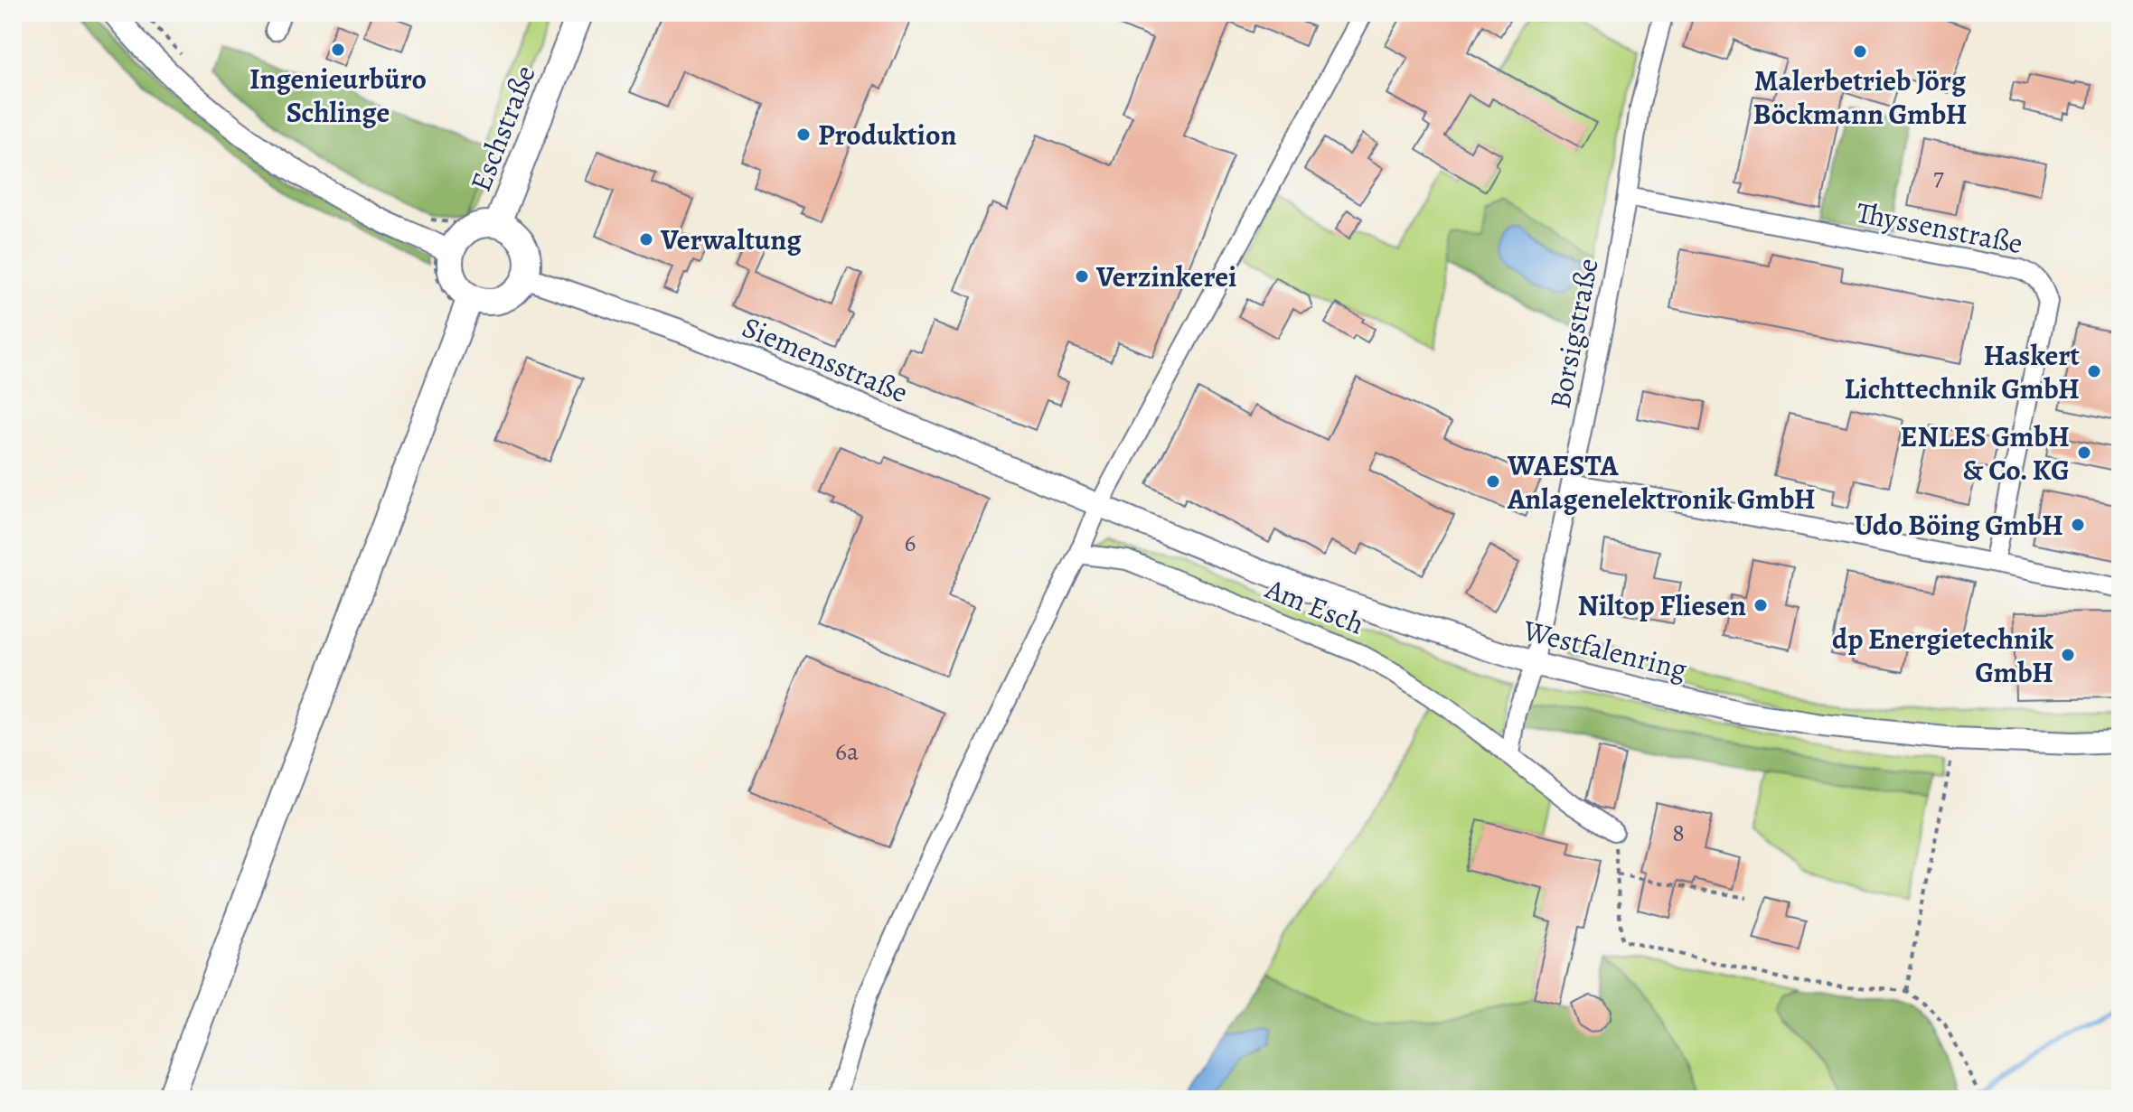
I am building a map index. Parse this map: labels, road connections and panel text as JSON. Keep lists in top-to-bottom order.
{
  "streets": {
    "main road": ["Eschstraße"],
    "street": [
      "Thyssenstraße",
      "Borsigstraße",
      "Siemensstraße",
      "Am Esch",
      "Westfalenring"
    ]
  },
  "crossings": [
    ["Eschstraße", "Siemensstraße"],
    ["Thyssenstraße", "Borsigstraße"],
    ["Borsigstraße", "Westfalenring"],
    ["Siemensstraße", "Westfalenring"]
  ],
  "places": [
    "Ingenieurbüro Schlinge",
    "Malerbetrieb Jörg Böckmann GmbH",
    "Produktion",
    "Verwaltung",
    "Verzinkerei",
    "Haskert Lichttechnik GmbH",
    "ENLES GmbH & Co. KG",
    "WAESTA Anlagenelektronik GmbH",
    "Udo Böing GmbH",
    "Niltop Fliesen",
    "dp Energietechnik GmbH"
  ],
  "house_numbers": [
    "7",
    "6",
    "6a",
    "8"
  ]
}
